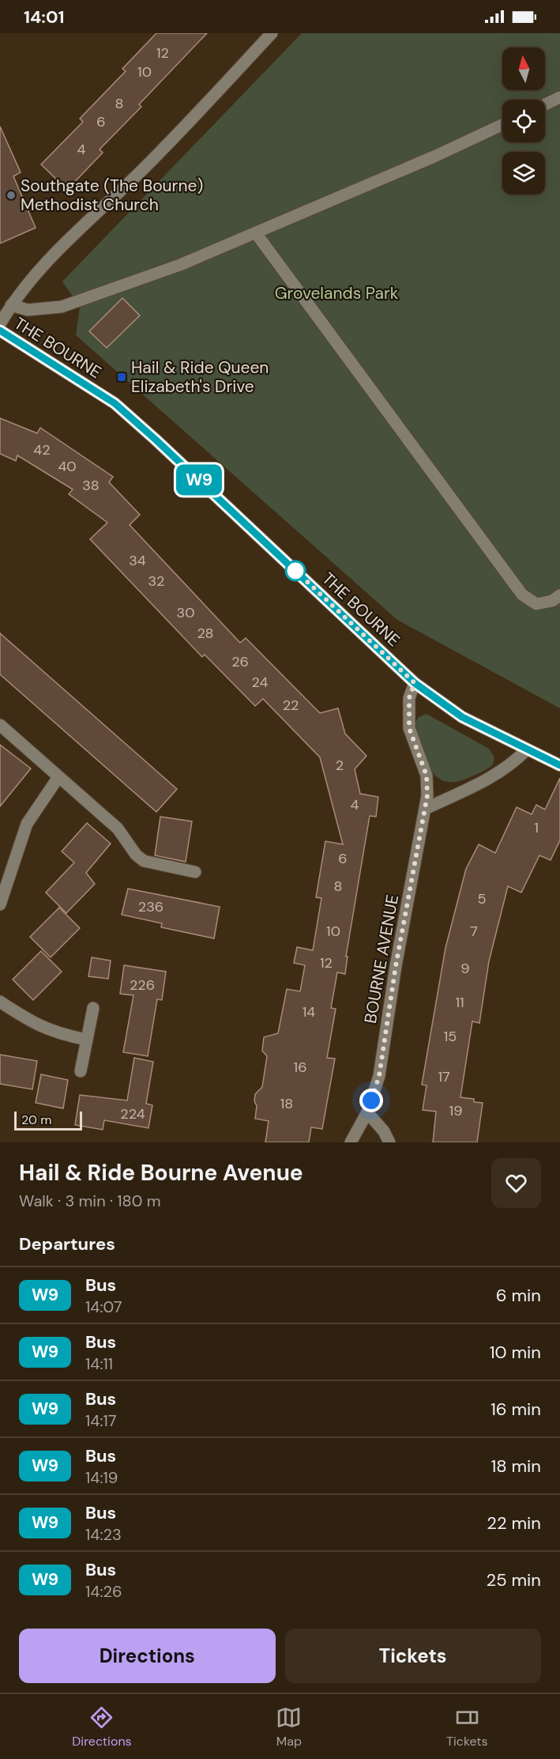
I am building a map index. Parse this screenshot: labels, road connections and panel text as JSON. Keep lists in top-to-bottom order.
{
  "streets": {
    "main road": ["THE BOURNE"],
    "street": ["BOURNE AVENUE"]
  },
  "crossings": [
    ["THE BOURNE", "BOURNE AVENUE"]
  ],
  "parks": ["Grovelands Park"],
  "places": {
    "other": ["Southgate (The Bourne) Methodist Church"],
    "transit": ["Hail & Ride Queen Elizabeth's Drive"]
  },
  "lines": ["bus line W9"],
  "house_numbers": [
    "12",
    "10",
    "8",
    "6",
    "4",
    "42",
    "40",
    "38",
    "34",
    "32",
    "30",
    "28",
    "26",
    "24",
    "22",
    "2",
    "4",
    "1",
    "6",
    "8",
    "5",
    "236",
    "10",
    "7",
    "12",
    "9",
    "226",
    "11",
    "14",
    "15",
    "16",
    "17",
    "18",
    "19",
    "224"
  ],
  "scale_bar": "20 m",
  "north": "top",
  "page": {
    "status": "14:01",
    "on_map": "W9",
    "scale": "20 m",
    "heading": [
      ["Hail & Ride Bourne Avenue", "Walk · 3 min · 180 m"],
      "Departures"
    ],
    "list": [
      {
        "mark": "W9",
        "name": "Bus",
        "note": "14:07",
        "value": "6 min"
      },
      {
        "mark": "W9",
        "name": "Bus",
        "note": "14:11",
        "value": "10 min"
      },
      {
        "mark": "W9",
        "name": "Bus",
        "note": "14:17",
        "value": "16 min"
      },
      {
        "mark": "W9",
        "name": "Bus",
        "note": "14:19",
        "value": "18 min"
      },
      {
        "mark": "W9",
        "name": "Bus",
        "note": "14:23",
        "value": "22 min"
      },
      {
        "mark": "W9",
        "name": "Bus",
        "note": "14:26",
        "value": "25 min"
      }
    ],
    "buttons": ["Directions", "Tickets"],
    "tabs": ["Directions", "Map", "Tickets"]
  }
}
